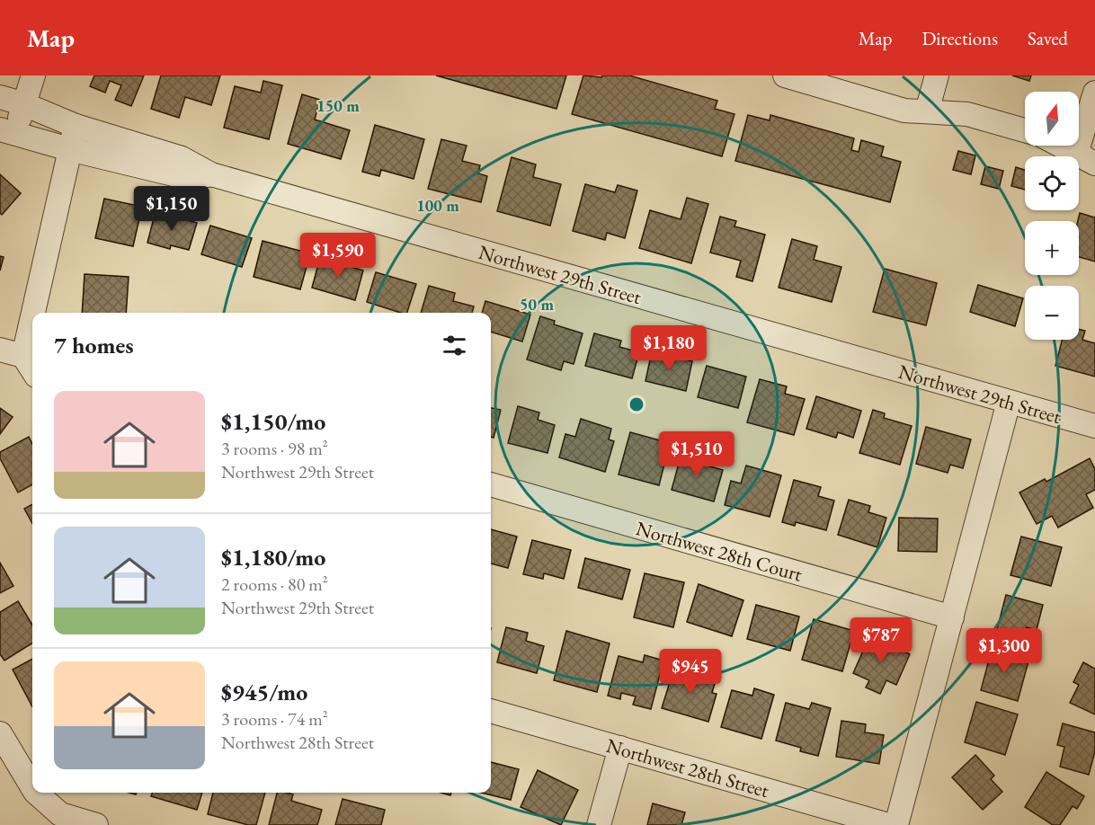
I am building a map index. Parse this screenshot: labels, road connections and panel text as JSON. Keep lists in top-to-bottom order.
{
  "streets": {
    "street": ["Northwest 29th Street", "Northwest 28th Court", "Northwest 28th Street"]
  },
  "north": "top",
  "page": {
    "header": "Map",
    "nav": ["Map", "Directions", "Saved"],
    "map_buttons": ["+", "−"],
    "price": [
      "$1,150",
      "$1,590",
      "$1,180",
      "$1,510",
      "$787",
      "$1,300",
      "$945"
    ],
    "heading": "7 homes",
    "list": [
      {
        "name": "$1,150/mo",
        "note": "3 rooms · 98 m² · Northwest 29th Street"
      },
      {
        "name": "$1,180/mo",
        "note": "2 rooms · 80 m² · Northwest 29th Street"
      },
      {
        "name": "$945/mo",
        "note": "3 rooms · 74 m² · Northwest 28th Street"
      }
    ]
  },
  "rings": ["150 m", "100 m", "50 m"]
}
